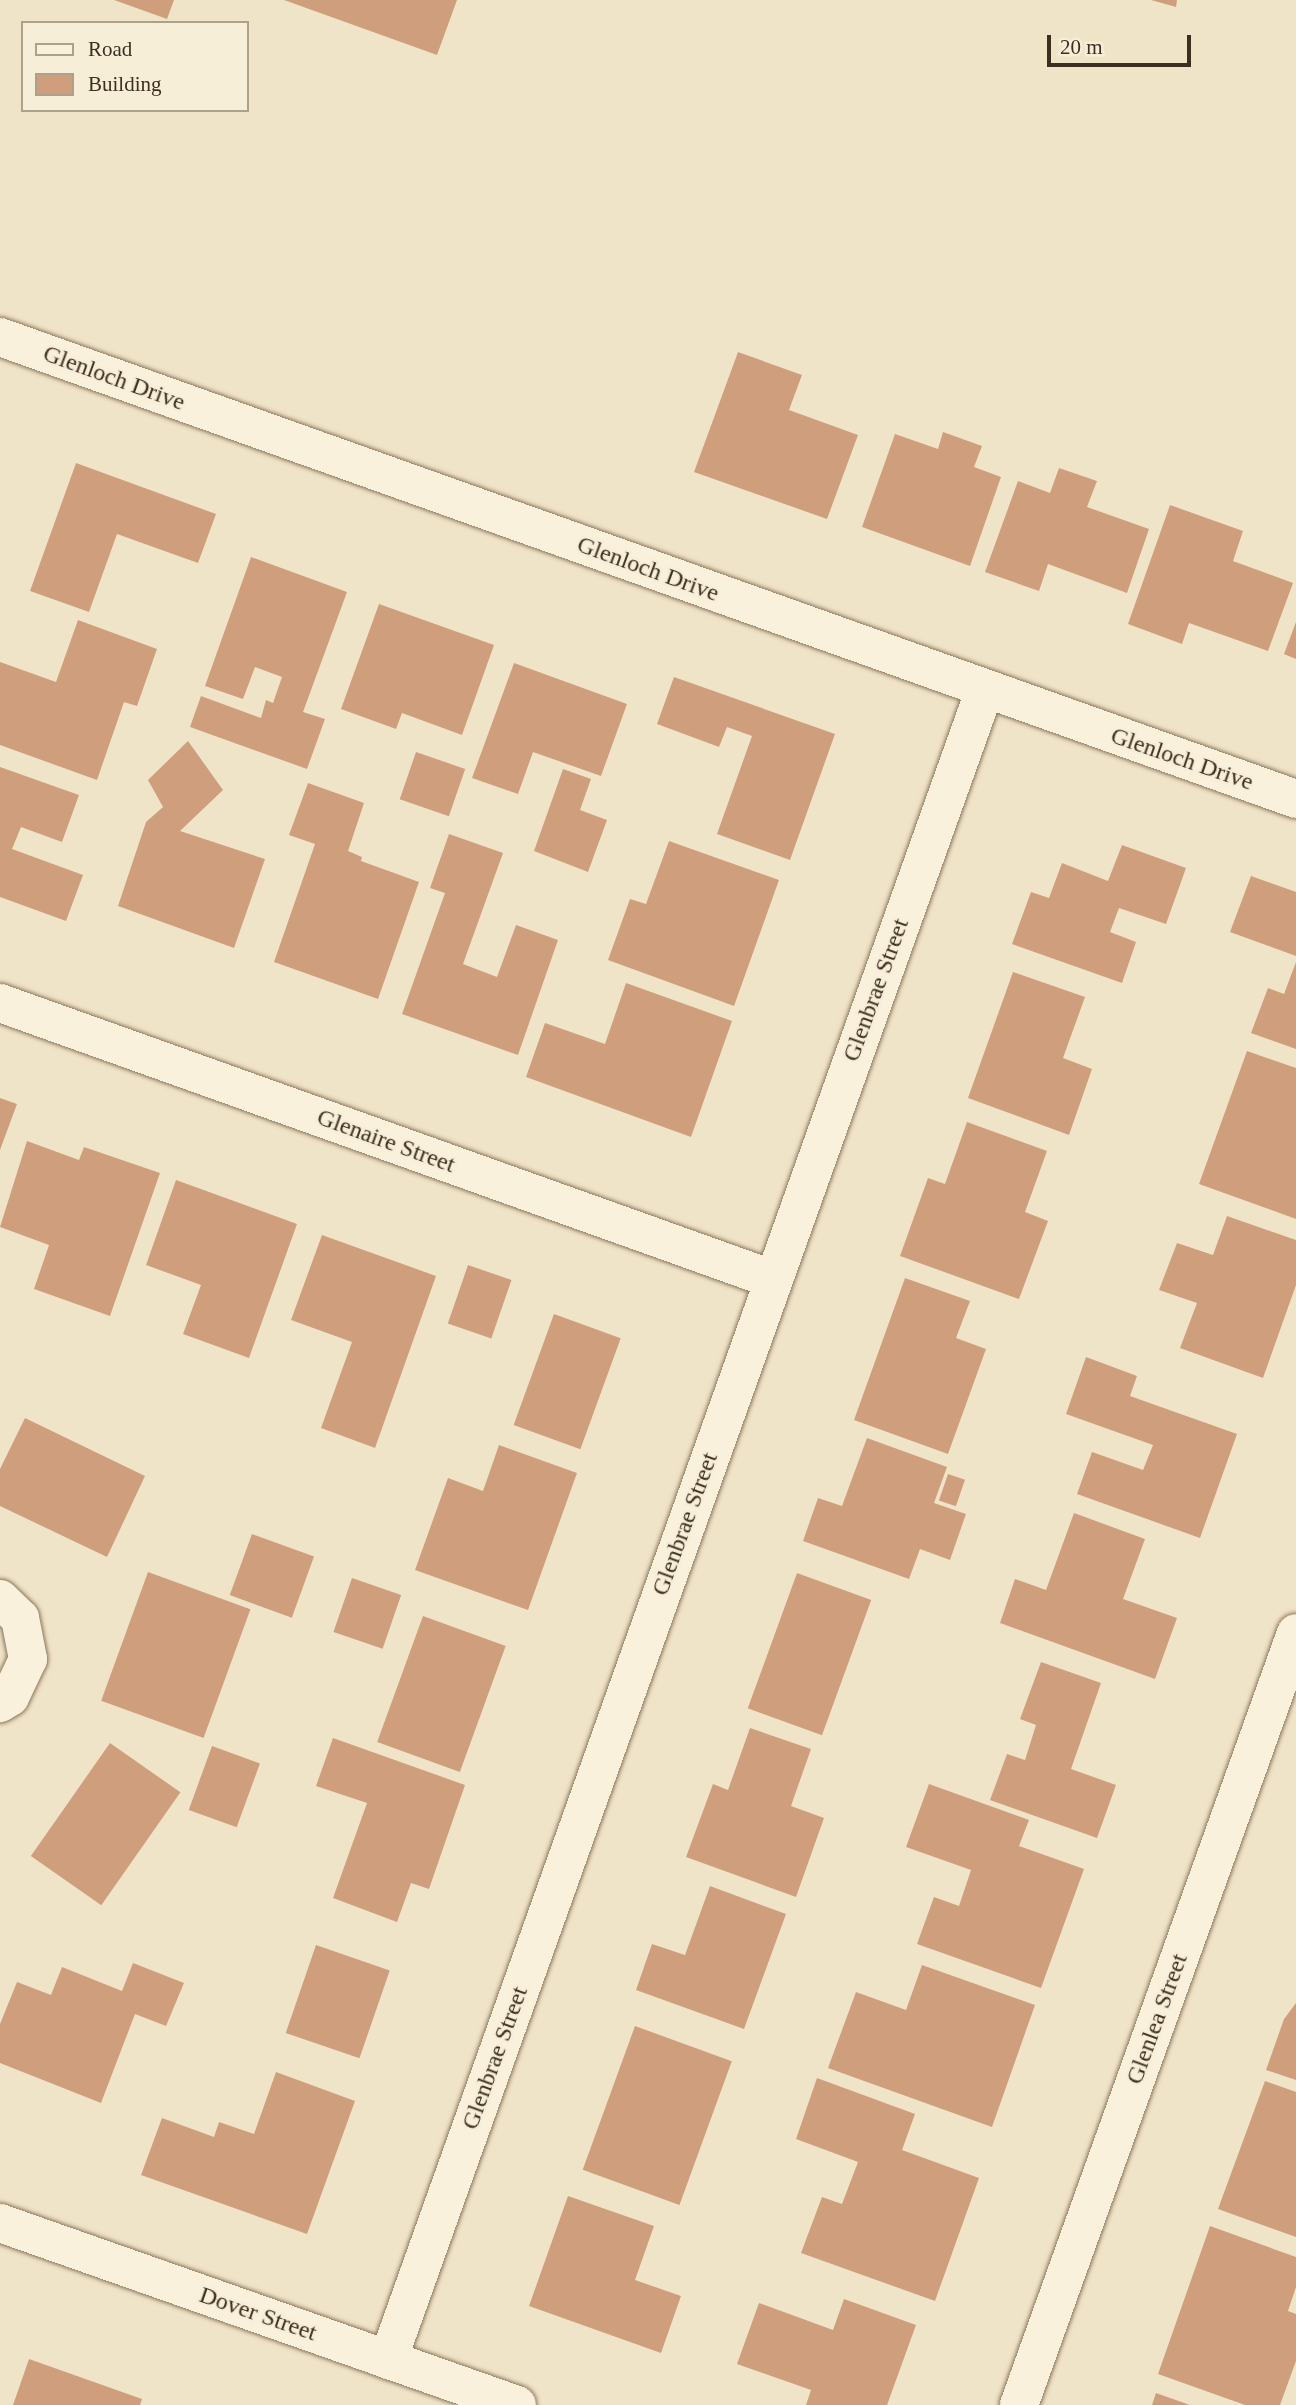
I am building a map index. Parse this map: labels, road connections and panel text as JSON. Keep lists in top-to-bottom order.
{
  "streets": {
    "street": [
      "Glenloch Drive",
      "Glenbrae Street",
      "Glenaire Street",
      "Glenlea Street",
      "Dover Street"
    ]
  },
  "crossings": [
    ["Glenloch Drive", "Glenbrae Street"],
    ["Glenbrae Street", "Glenaire Street"],
    ["Glenbrae Street", "Dover Street"]
  ],
  "legend": ["Road", "Building"],
  "scale_bar": "20 m"
}
